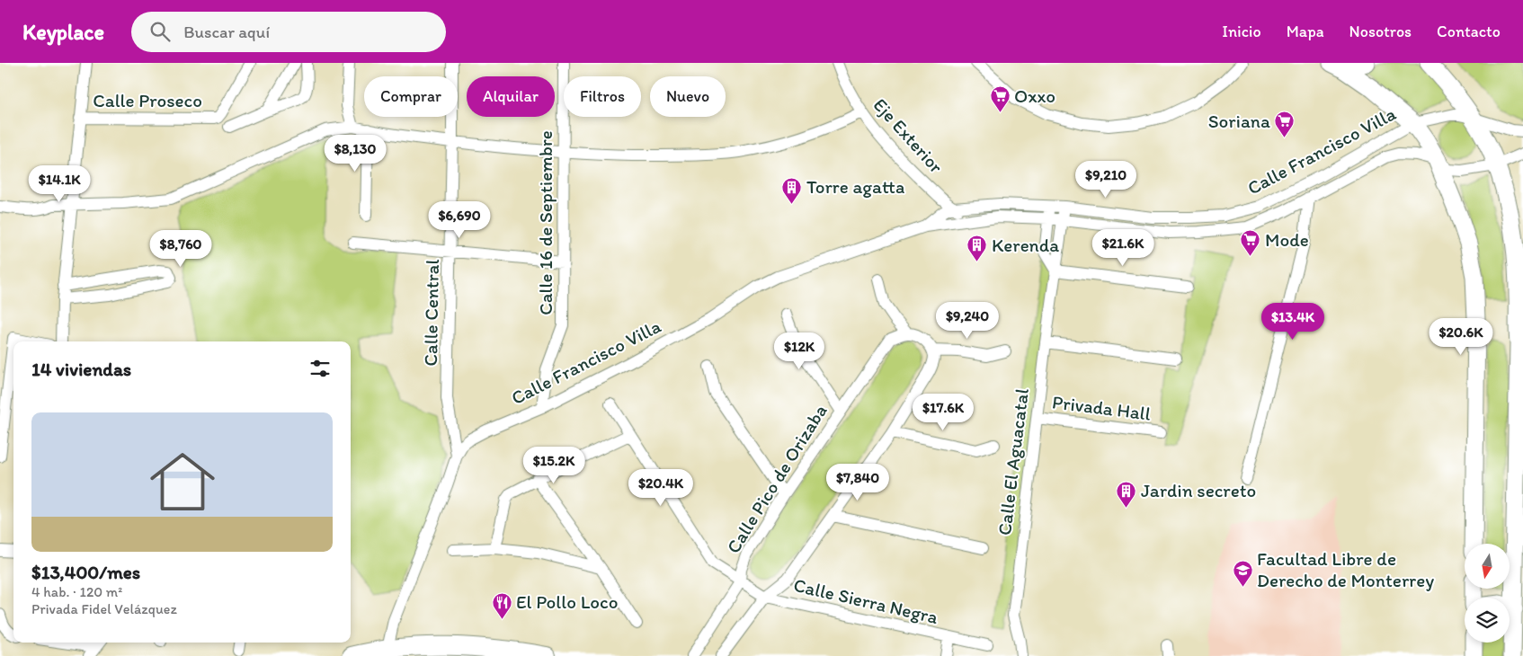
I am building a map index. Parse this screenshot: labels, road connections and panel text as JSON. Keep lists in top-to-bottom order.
{
  "streets": {
    "street": [
      "Calle Proseco",
      "Eje Exterior",
      "Calle Francisco Villa",
      "Calle 16 de Septiembre",
      "Calle Central",
      "Privada Hall",
      "Calle El Aguacatal",
      "Calle Pico de Orizaba",
      "Calle Sierra Negra"
    ]
  },
  "crossings": [
    ["Eje Exterior", "Calle Francisco Villa"],
    ["Calle Francisco Villa", "Calle 16 de Septiembre"],
    ["Calle Francisco Villa", "Calle Central"],
    ["Calle Francisco Villa", "Calle El Aguacatal"],
    ["Privada Hall", "Calle El Aguacatal"],
    ["Calle Pico de Orizaba", "Calle Sierra Negra"]
  ],
  "places": {
    "supermarket": ["Oxxo", "Soriana", "Mode"],
    "building": ["Torre agatta", "Kerenda", "Jardin secreto"],
    "school or university": ["Facultad Libre de Derecho de Monterrey"],
    "restaurant": ["El Pollo Loco"]
  },
  "north": "bottom",
  "page": {
    "header": "Keyplace",
    "search": "Buscar aquí",
    "nav": [
      "Inicio",
      "Mapa",
      "Nosotros",
      "Contacto"
    ],
    "chip": [
      "Comprar",
      "Alquilar",
      "Filtros",
      "Nuevo"
    ],
    "price": [
      "$8,130",
      "$9,210",
      "$14.1K",
      "$6,690",
      "$21.6K",
      "$8,760",
      "$9,240",
      "$13.4K",
      "$20.6K",
      "$12K",
      "$17.6K",
      "$15.2K",
      "$7,840",
      "$20.4K"
    ],
    "heading": "14 viviendas",
    "list": [
      {
        "name": "$13,400/mes",
        "note": "4 hab. · 120 m² · Privada Fidel Velázquez"
      }
    ]
  }
}
